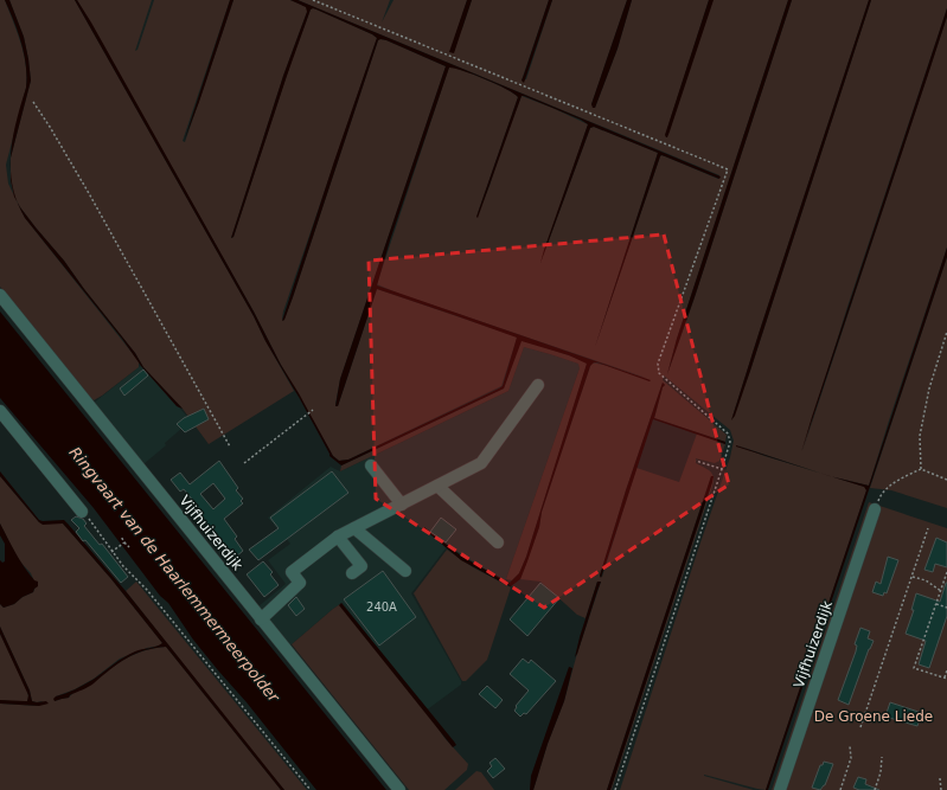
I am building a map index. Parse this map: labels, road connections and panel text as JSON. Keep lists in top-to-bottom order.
{
  "streets": {
    "street": ["Vijfhuizerdijk"]
  },
  "water": ["Ringvaart van de Haarlemmermeerpolder"],
  "parks": ["De Groene Liede"],
  "house_numbers": ["240A"]
}
